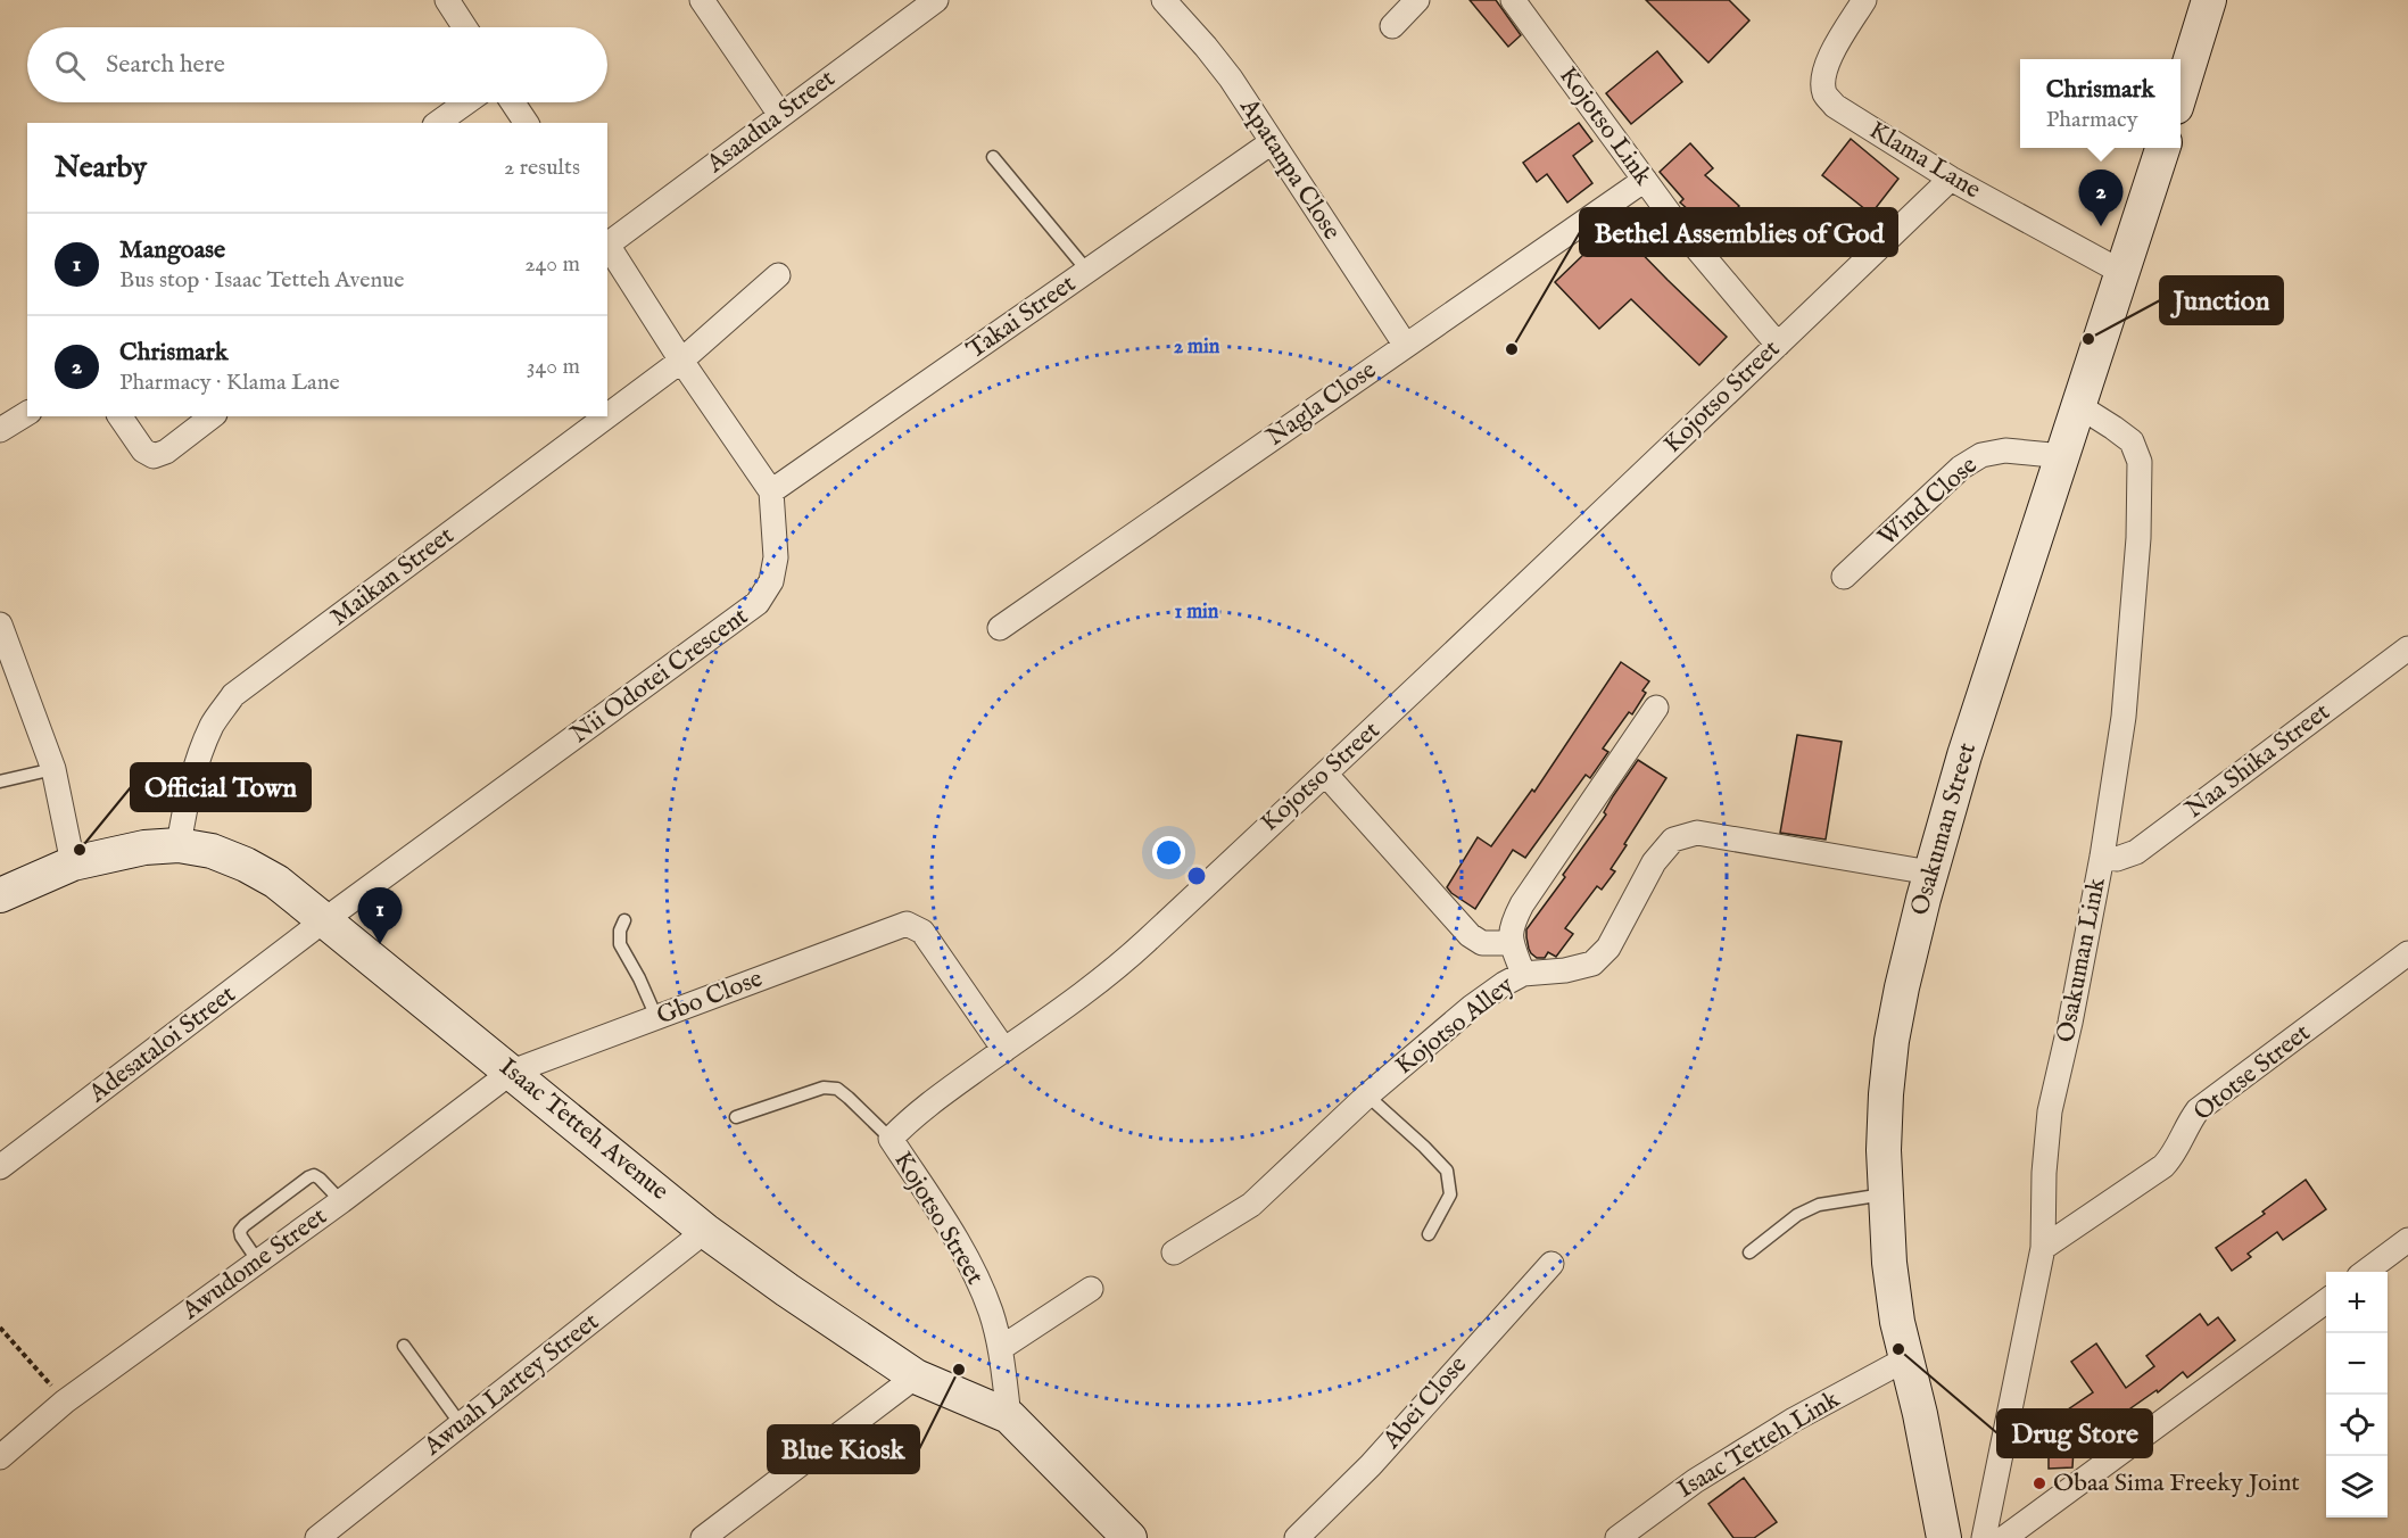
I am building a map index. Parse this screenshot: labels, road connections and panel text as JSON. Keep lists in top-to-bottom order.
{
  "streets": {
    "street": [
      "Asaadua Street",
      "Kojotso Link",
      "Klama Lane",
      "Apatanpa Close",
      "Takai Street",
      "Kojotso Street",
      "Nagla Close",
      "Wind Close",
      "Maikan Street",
      "Nii Odotei Crescent",
      "Naa Shika Street",
      "Osakuman Street",
      "Osakuman Link",
      "Gbo Close",
      "Kojotso Alley",
      "Adesataloi Street",
      "Ototse Street",
      "Isaac Tetteh Avenue",
      "Awudome Street",
      "Awuah Lartey Street",
      "Abei Close",
      "Isaac Tetteh Link"
    ]
  },
  "crossings": [
    ["Kojotso Link", "Kojotso Street"],
    ["Kojotso Link", "Nagla Close"],
    ["Klama Lane", "Kojotso Street"],
    ["Klama Lane", "Osakuman Street"],
    ["Apatanpa Close", "Takai Street"],
    ["Apatanpa Close", "Nagla Close"],
    ["Takai Street", "Nii Odotei Crescent"],
    ["Kojotso Street", "Gbo Close"],
    ["Kojotso Street", "Isaac Tetteh Avenue"],
    ["Wind Close", "Osakuman Street"],
    ["Maikan Street", "Isaac Tetteh Avenue"],
    ["Nii Odotei Crescent", "Adesataloi Street"],
    ["Nii Odotei Crescent", "Isaac Tetteh Avenue"],
    ["Naa Shika Street", "Osakuman Link"],
    ["Osakuman Street", "Osakuman Link"],
    ["Osakuman Street", "Kojotso Alley"],
    ["Osakuman Street", "Isaac Tetteh Link"],
    ["Osakuman Link", "Ototse Street"],
    ["Gbo Close", "Isaac Tetteh Avenue"],
    ["Gbo Close", "Awudome Street"],
    ["Adesataloi Street", "Isaac Tetteh Avenue"],
    ["Isaac Tetteh Avenue", "Awudome Street"],
    ["Isaac Tetteh Avenue", "Awuah Lartey Street"]
  ],
  "places": [
    "Junction",
    "Bethel Assemblies of God",
    "Official Town",
    "Drug Store",
    "Blue Kiosk",
    "Obaa Sima Freeky Joint"
  ],
  "page": {
    "search": "Search here",
    "popup": ["Chrismark", "Pharmacy"],
    "heading": ["Nearby", "2 results"],
    "pins": ["2", "1"],
    "list": [
      {
        "mark": "1",
        "name": "Mangoase",
        "note": "Bus stop · Isaac Tetteh Avenue",
        "value": "240 m"
      },
      {
        "mark": "2",
        "name": "Chrismark",
        "note": "Pharmacy · Klama Lane",
        "value": "340 m"
      }
    ],
    "map_buttons": ["+", "−"]
  },
  "rings": ["2 min", "1 min"]
}
